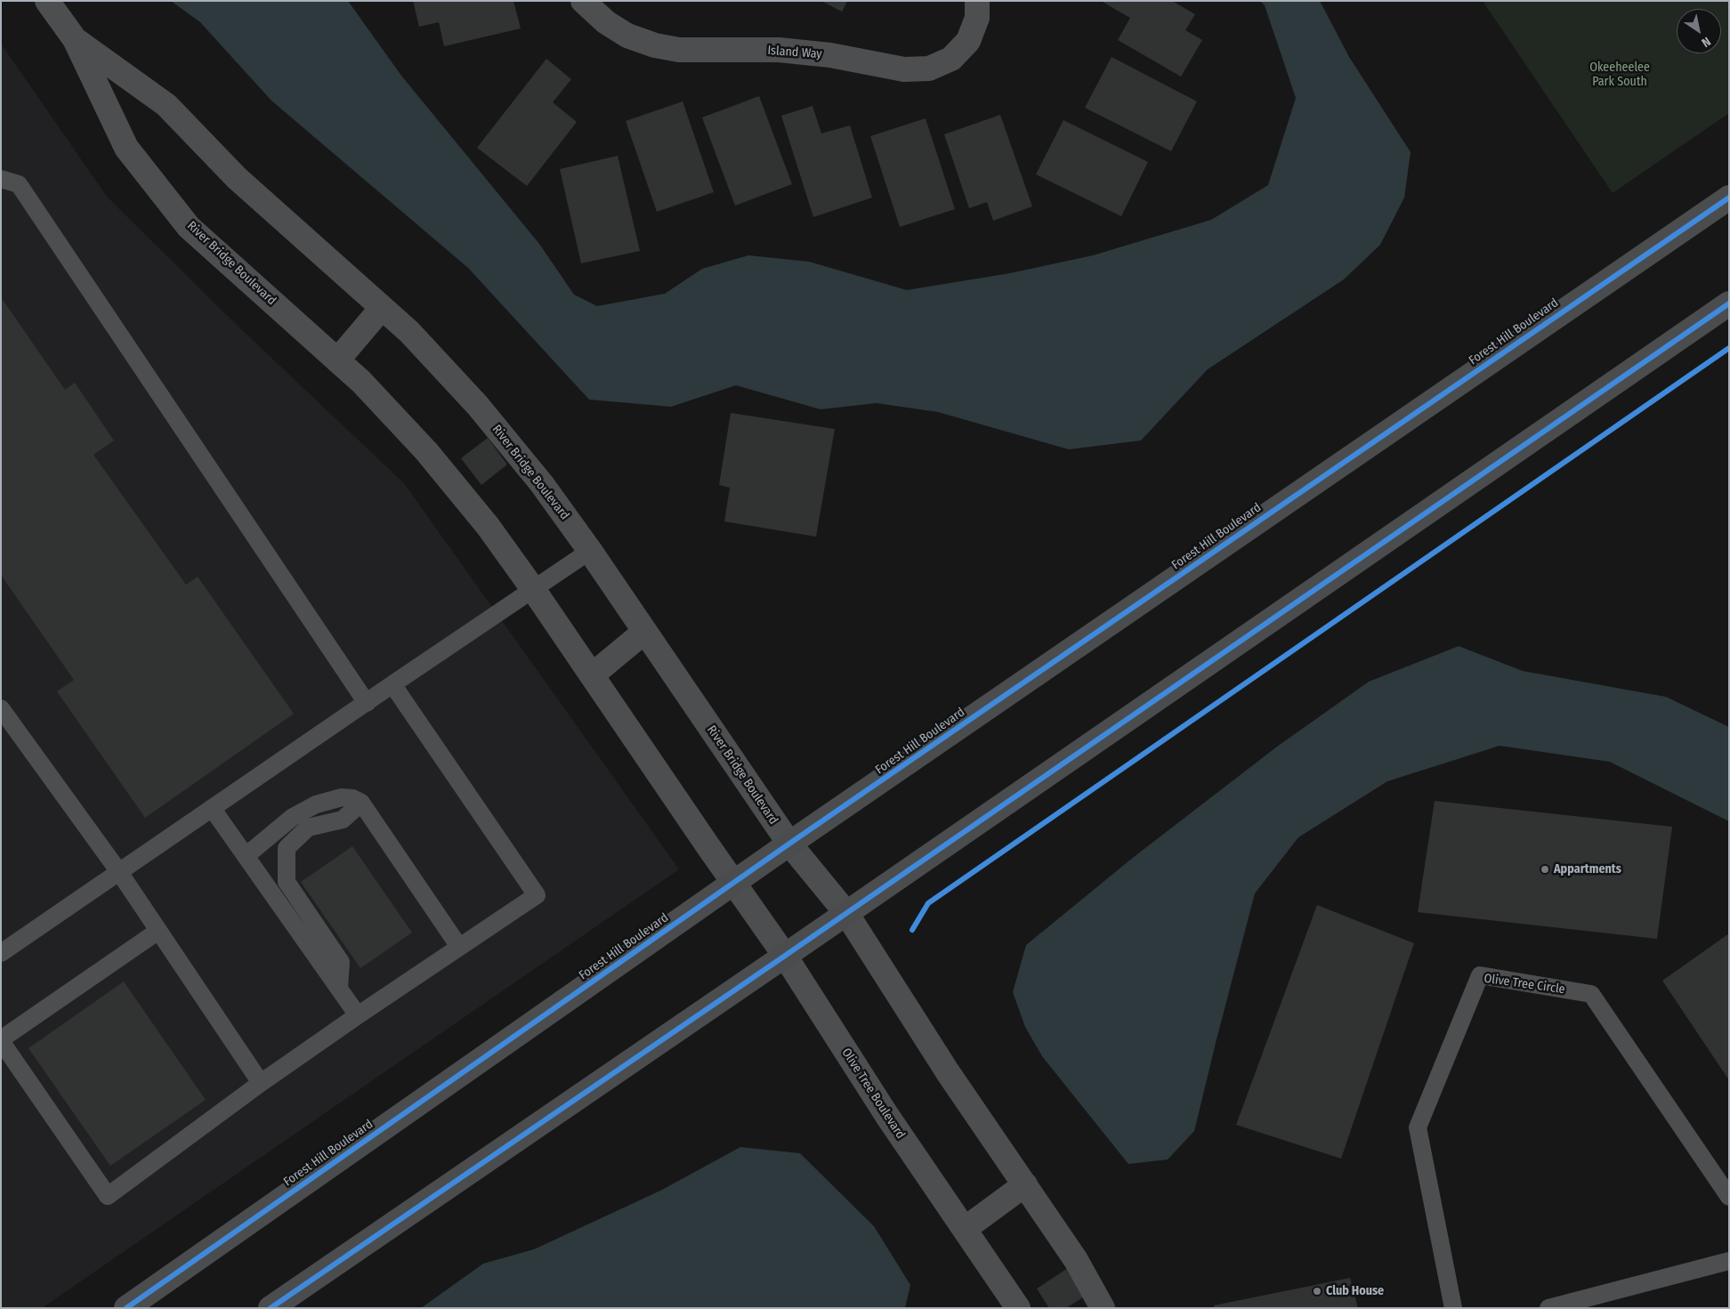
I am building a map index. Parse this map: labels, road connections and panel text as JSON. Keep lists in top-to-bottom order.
{
  "streets": {
    "main road": ["Forest Hill Boulevard"],
    "street": ["Island Way", "River Bridge Boulevard", "Olive Tree Boulevard"],
    "lane": ["Olive Tree Circle"]
  },
  "crossings": [
    ["River Bridge Boulevard", "Forest Hill Boulevard"],
    ["River Bridge Boulevard", "Olive Tree Boulevard"]
  ],
  "parks": ["Okeeheelee Park South"],
  "places": ["Appartments", "Club House"],
  "north": "bottom right"
}
